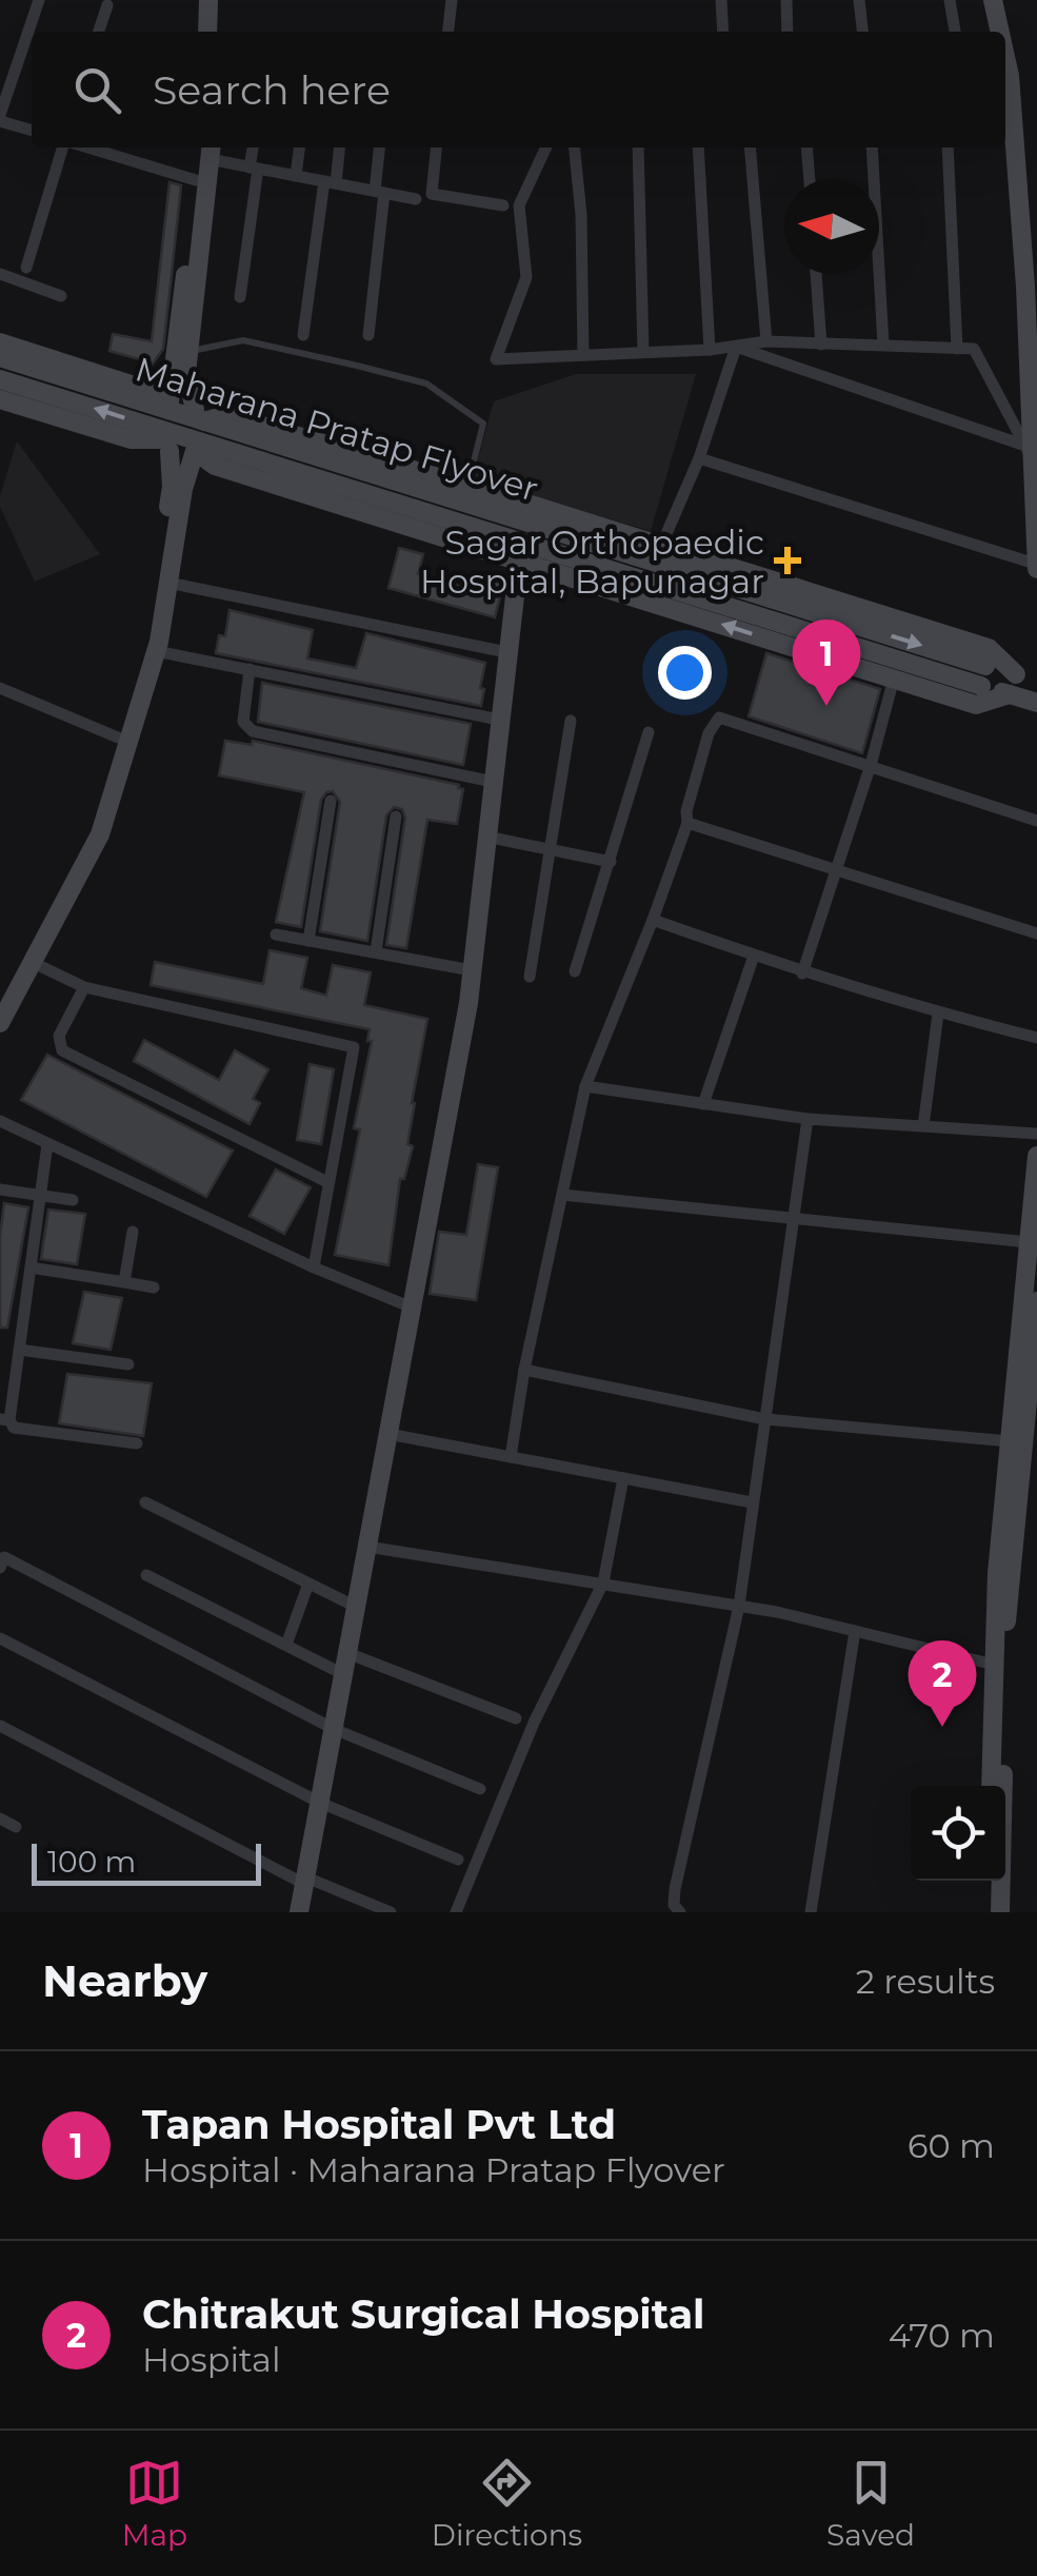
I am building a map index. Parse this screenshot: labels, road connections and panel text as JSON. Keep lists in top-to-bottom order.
{
  "streets": {
    "street": ["Maharana Pratap Flyover"]
  },
  "places": {
    "health": ["Sagar Orthopaedic Hospital, Bapunagar"]
  },
  "scale_bar": "100 m",
  "north": "left",
  "page": {
    "search": "Search here",
    "pins": ["1", "2"],
    "scale": "100 m",
    "heading": ["Nearby", "2 results"],
    "list": [
      {
        "mark": "1",
        "name": "Tapan Hospital Pvt Ltd",
        "note": "Hospital · Maharana Pratap Flyover",
        "value": "60 m"
      },
      {
        "mark": "2",
        "name": "Chitrakut Surgical Hospital",
        "note": "Hospital",
        "value": "470 m"
      }
    ],
    "nav": ["Map", "Directions", "Saved"]
  }
}
